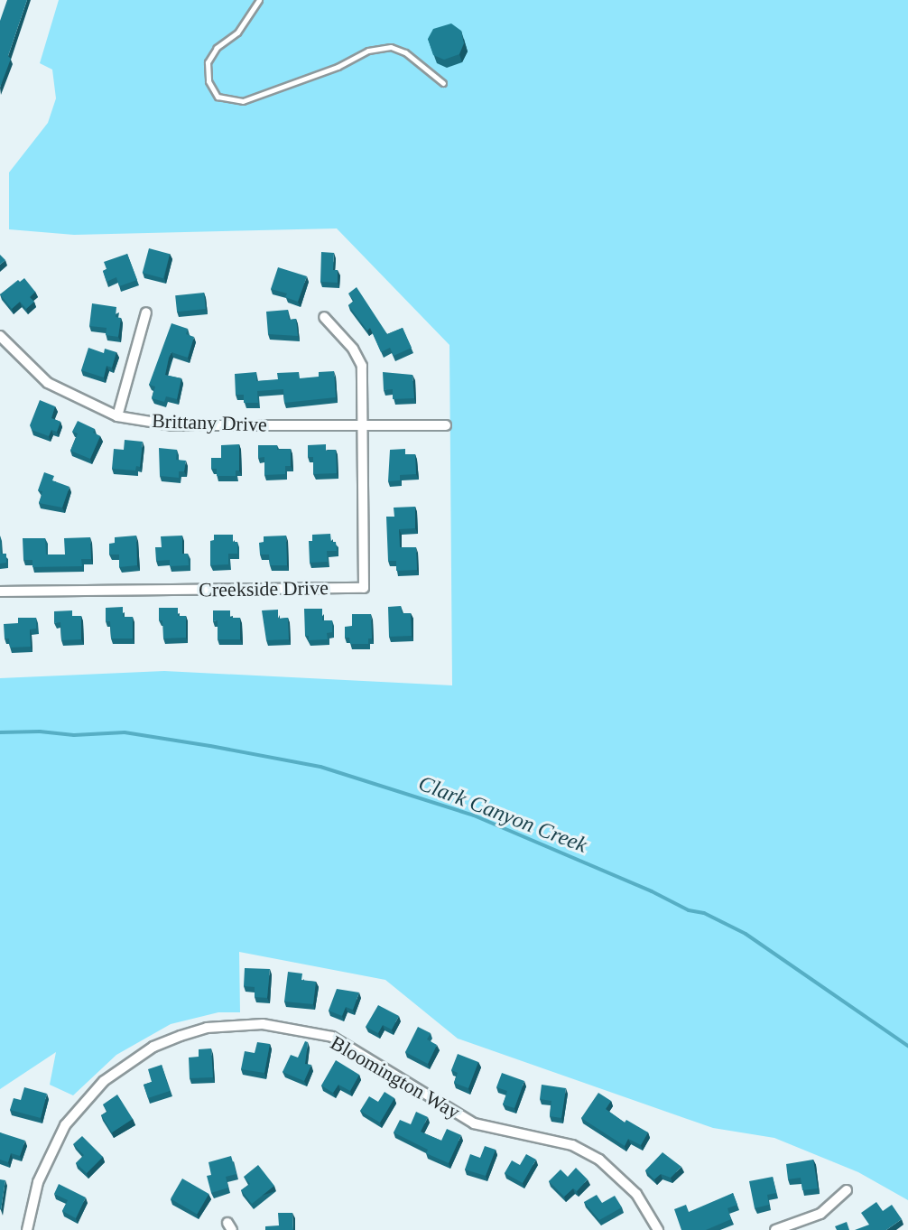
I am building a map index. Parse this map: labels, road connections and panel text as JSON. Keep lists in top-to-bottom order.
{
  "streets": {
    "street": ["Brittany Drive", "Creekside Drive", "Bloomington Way"]
  },
  "crossings": [
    ["Brittany Drive", "Creekside Drive"]
  ],
  "water": ["Clark Canyon Creek"]
}
